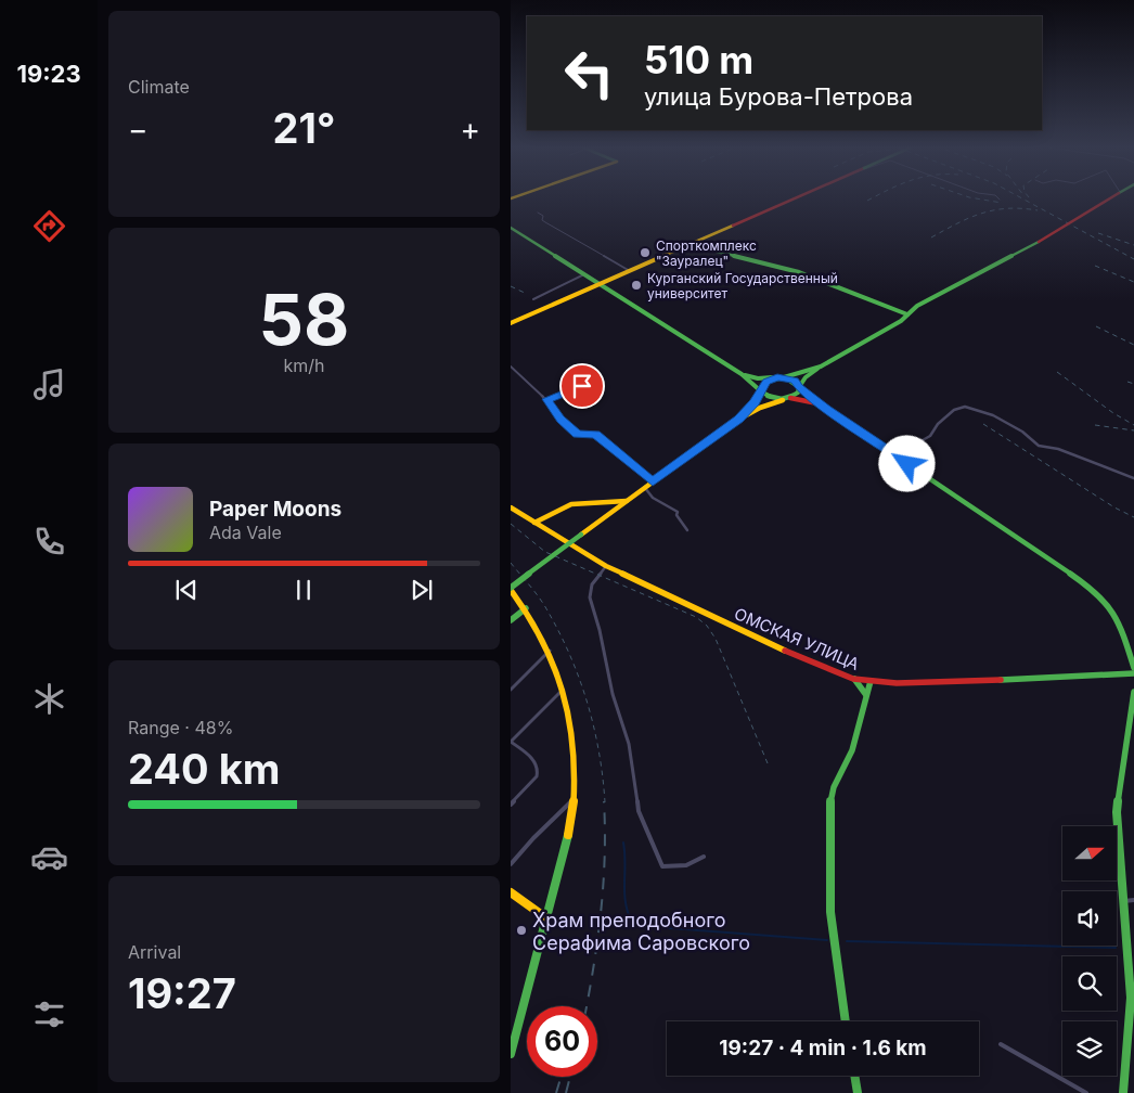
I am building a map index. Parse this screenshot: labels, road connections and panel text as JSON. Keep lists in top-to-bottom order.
{
  "streets": {
    "main road": ["ОМСКАЯ УЛИЦА"]
  },
  "places": ["Спорткомплекс \"Зауралец\"", "Курганский Государственный университет", "Храм преподобного Серафима Саровского"],
  "north": "right",
  "page": {
    "tabs": "19:23",
    "tile": [
      "Climate",
      ["58", "km/h"],
      ["Range · 48%", "240 km"],
      ["Arrival", "19:27"]
    ],
    "turn": ["510 m", "улица Бурова-Петрова"],
    "heat": ["−", "21°", "+"],
    "song": ["Paper Moons", "Ada Vale"],
    "limit": "60",
    "trip": "19:27 · 4 min · 1.6 km"
  }
}
